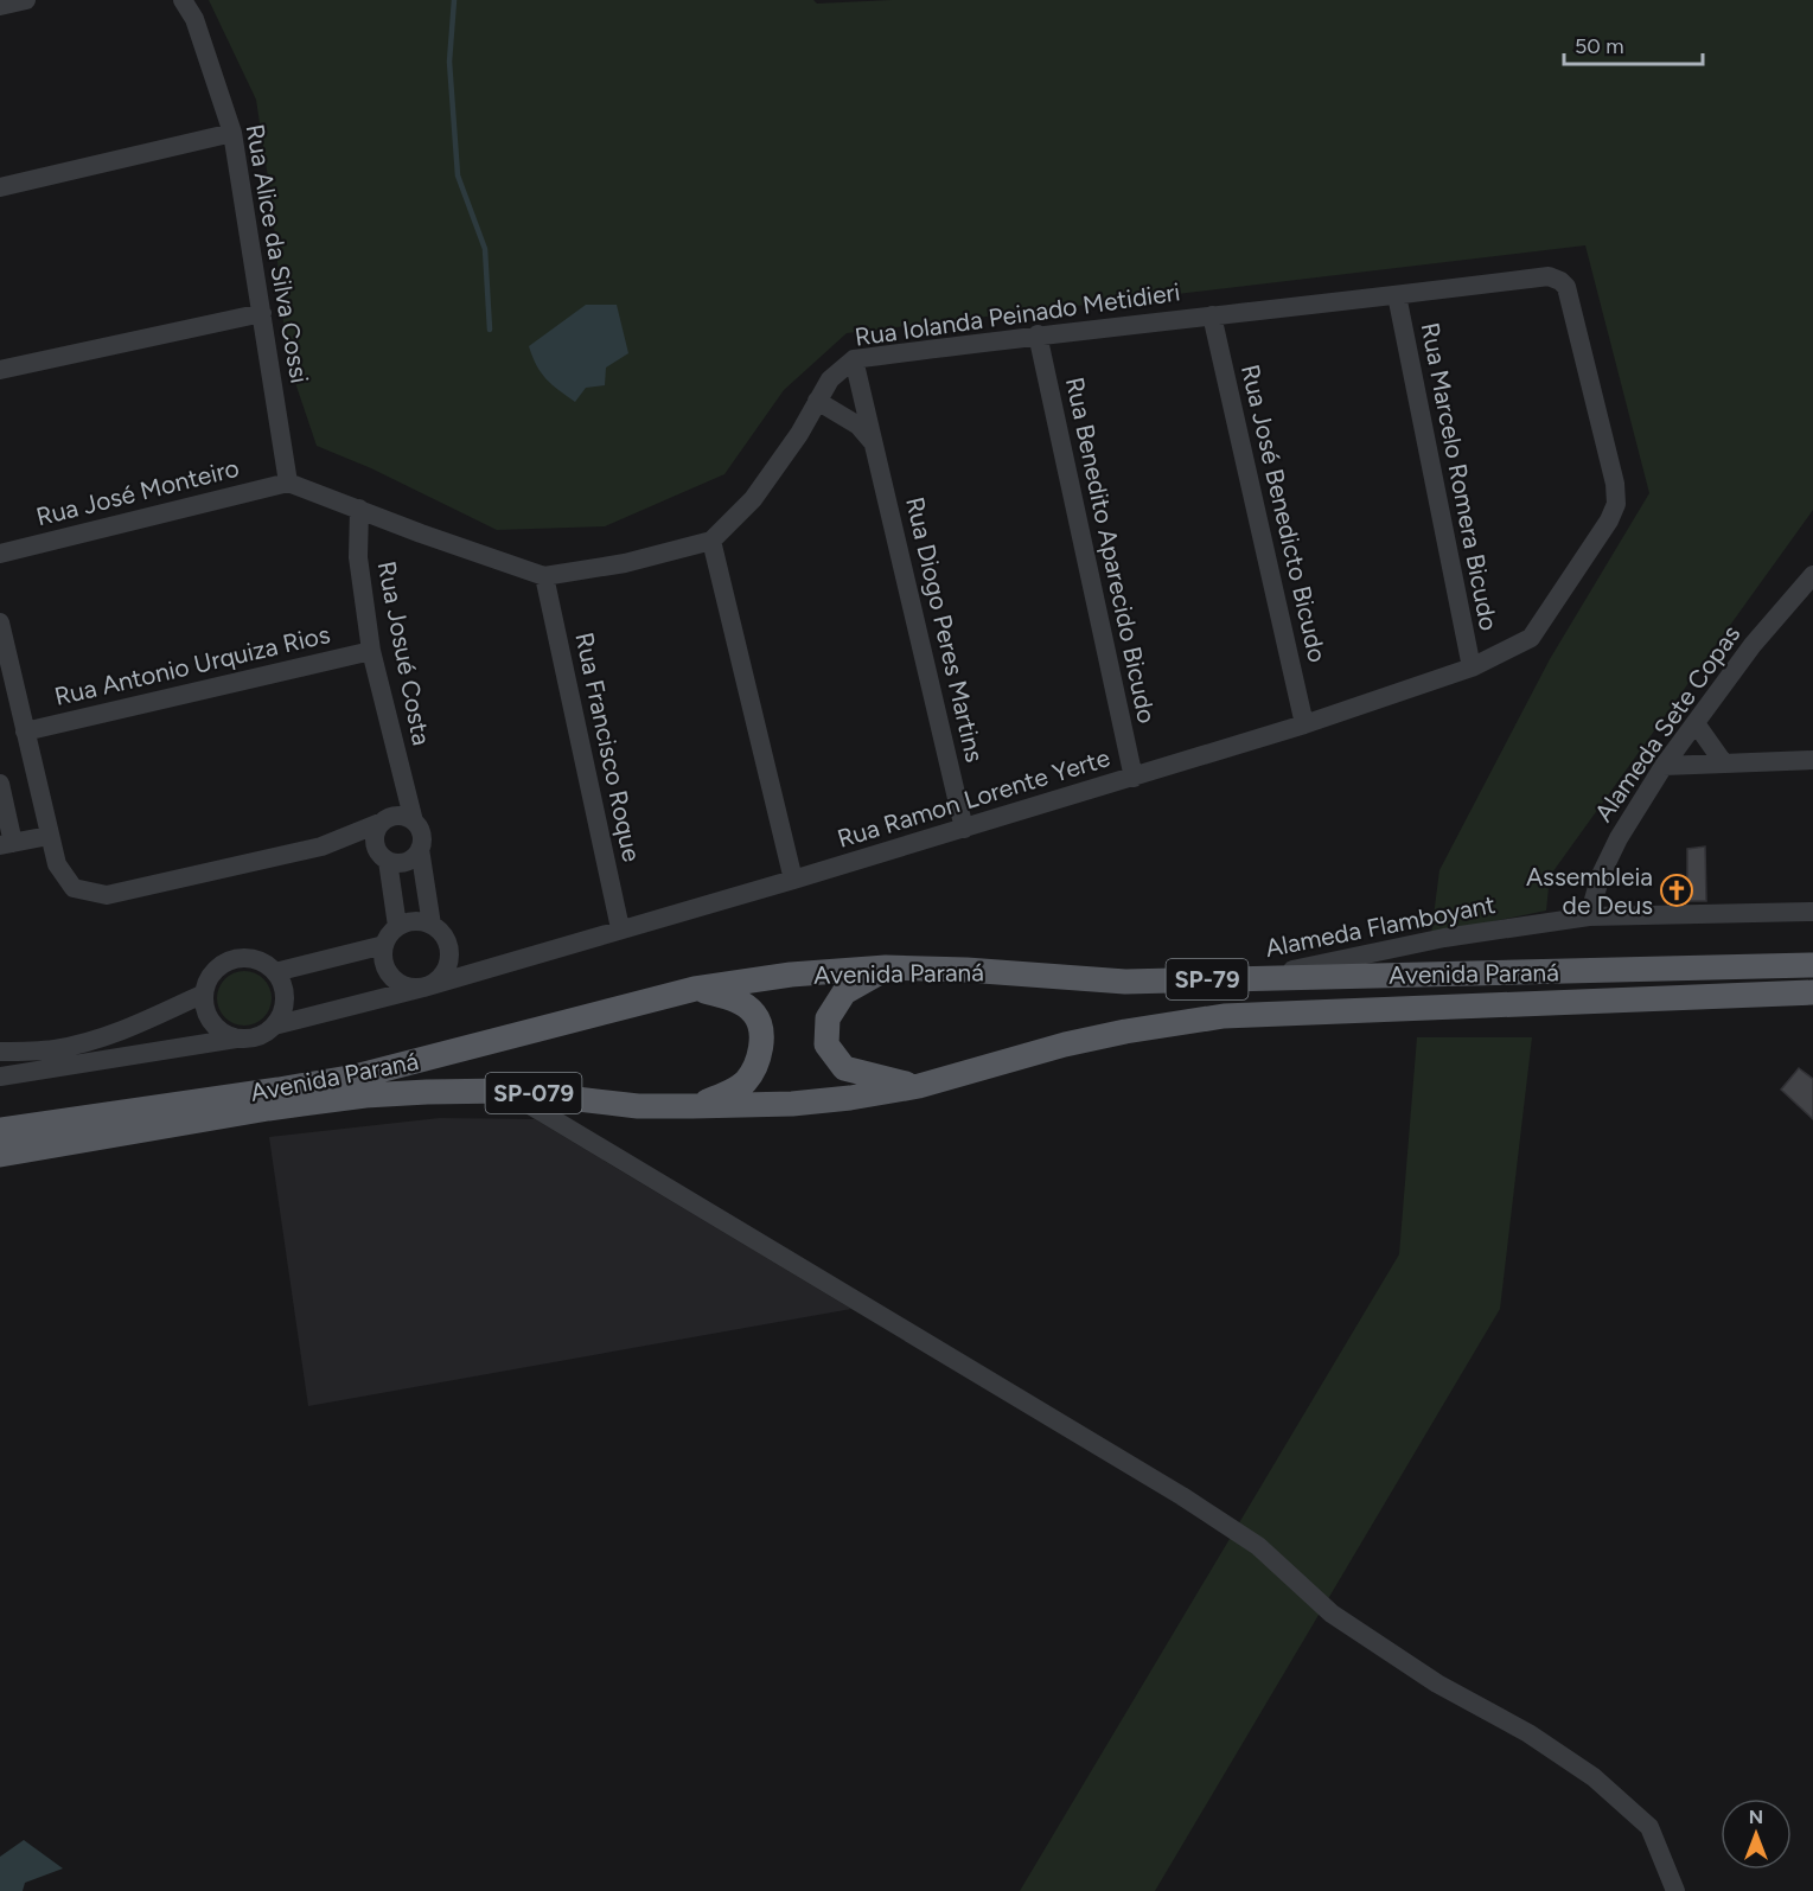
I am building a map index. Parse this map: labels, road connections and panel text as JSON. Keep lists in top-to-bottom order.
{
  "streets": {
    "main road": ["Avenida Paraná", "SP-79", "SP-079"],
    "street": [
      "Rua Alice da Silva Cossi",
      "Rua Iolanda Peinado Metidieri",
      "Rua Marcelo Romera Bicudo",
      "Rua José Monteiro",
      "Rua José Benedicto Bicudo",
      "Rua Benedito Aparecido Bicudo",
      "Rua Diogo Peres Martins",
      "Rua Josué Costa",
      "Rua Antonio Urquiza Rios",
      "Alameda Sete Copas",
      "Rua Francisco Roque",
      "Rua Ramon Lorente Yerte",
      "Alameda Flamboyant"
    ]
  },
  "crossings": [
    ["Rua Alice da Silva Cossi", "Rua José Monteiro"],
    ["Rua Iolanda Peinado Metidieri", "Rua Marcelo Romera Bicudo"],
    ["Rua Iolanda Peinado Metidieri", "Rua José Benedicto Bicudo"],
    ["Rua Iolanda Peinado Metidieri", "Rua Benedito Aparecido Bicudo"],
    ["Rua Iolanda Peinado Metidieri", "Rua Diogo Peres Martins"],
    ["Rua Iolanda Peinado Metidieri", "Rua Ramon Lorente Yerte"],
    ["Rua Marcelo Romera Bicudo", "Rua Ramon Lorente Yerte"],
    ["Rua José Benedicto Bicudo", "Rua Ramon Lorente Yerte"],
    ["Rua Benedito Aparecido Bicudo", "Rua Ramon Lorente Yerte"],
    ["Rua Diogo Peres Martins", "Rua Ramon Lorente Yerte"],
    ["Rua Josué Costa", "Rua Antonio Urquiza Rios"],
    ["Alameda Sete Copas", "Alameda Flamboyant"],
    ["Rua Francisco Roque", "Rua Ramon Lorente Yerte"],
    ["Alameda Flamboyant", "Avenida Paraná"]
  ],
  "places": {
    "church": ["Assembleia de Deus"]
  },
  "scale_bar": "50 m",
  "north": "top"
}
